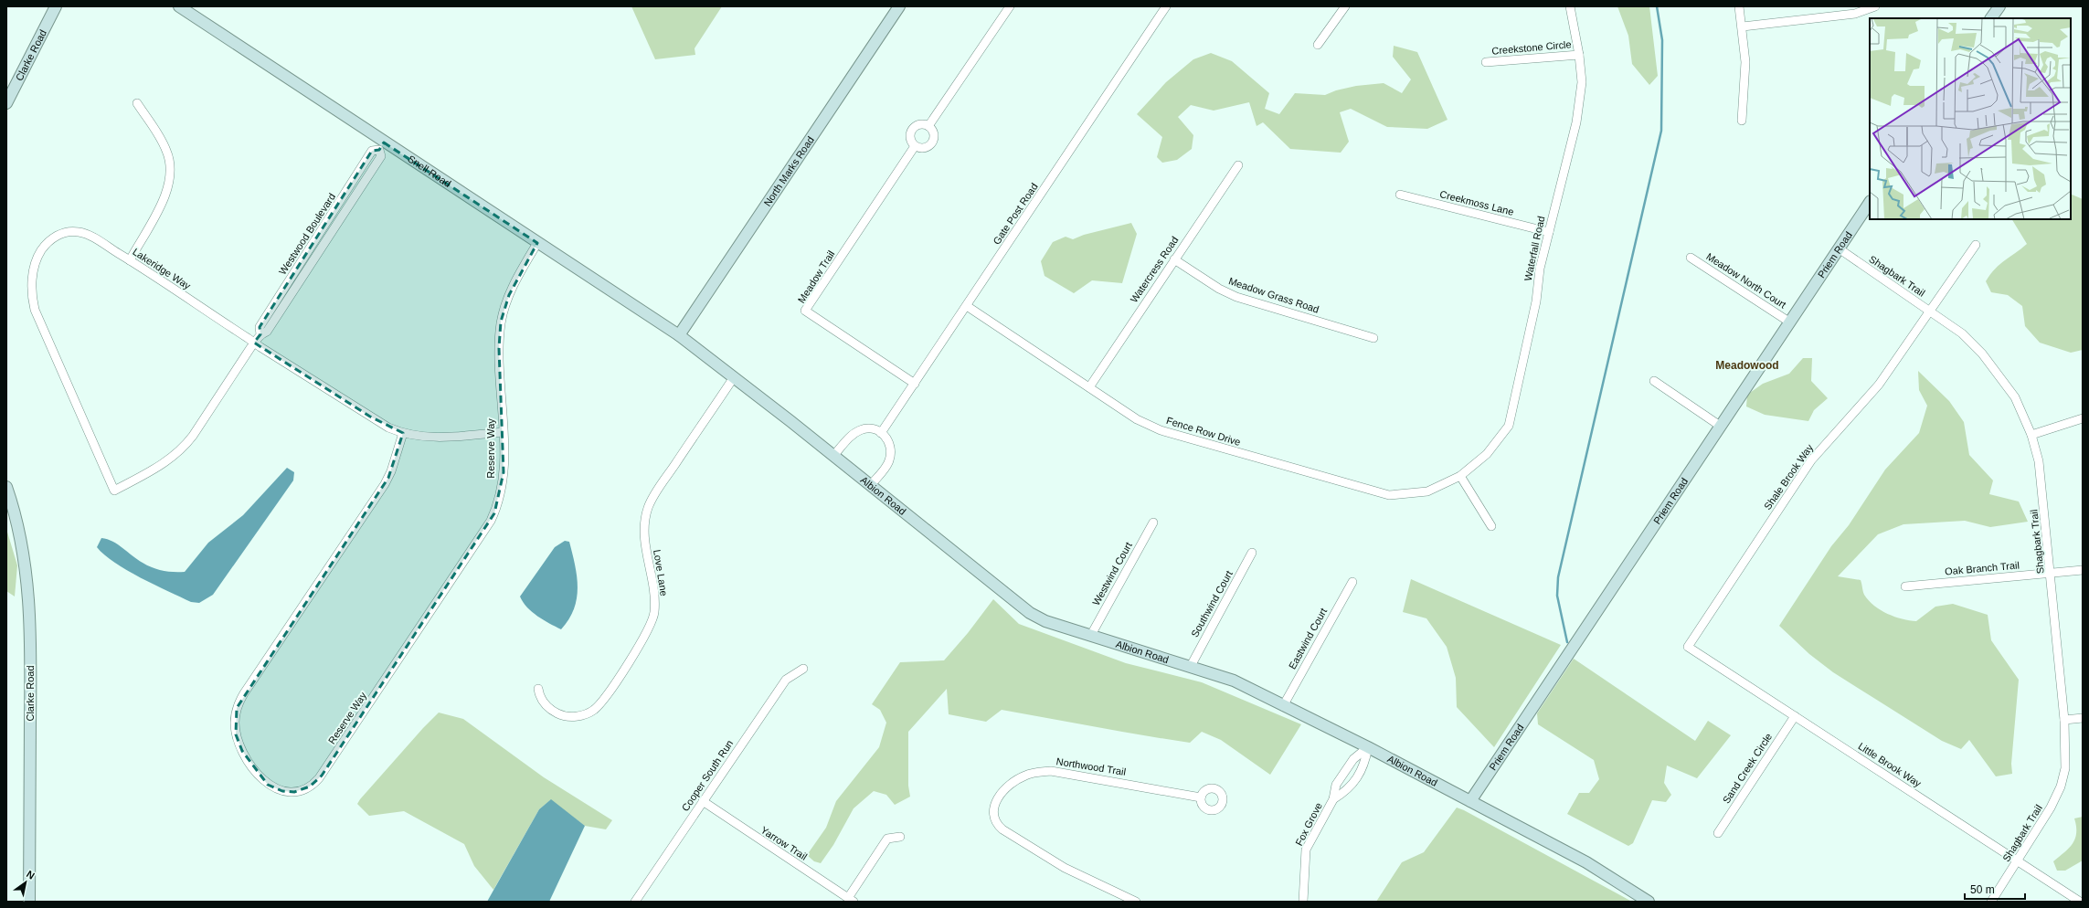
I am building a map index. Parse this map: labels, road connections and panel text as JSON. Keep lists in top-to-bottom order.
{
  "streets": {
    "street": [
      "Creekstone Circle",
      "Clarke Road",
      "North Marks Road",
      "Snell Road",
      "Creekmoss Lane",
      "Gate Post Road",
      "Westwood Boulevard",
      "Waterfall Road",
      "Priem Road",
      "Lakeridge Way",
      "Watercress Road",
      "Shagbark Trail",
      "Meadow Trail",
      "Meadow North Court",
      "Meadow Grass Road",
      "Fence Row Drive",
      "Reserve Way",
      "Shale Brook Way",
      "Albion Road",
      "Oak Branch Trail",
      "Love Lane",
      "Westwind Court",
      "Southwind Court",
      "Eastwind Court",
      "Little Brook Way",
      "Northwood Trail",
      "Sand Creek Circle",
      "Cooper South Run",
      "Fox Grove",
      "Yarrow Trail"
    ]
  },
  "crossings": [
    ["Creekstone Circle", "Waterfall Road"],
    ["North Marks Road", "Snell Road"],
    ["North Marks Road", "Albion Road"],
    ["Snell Road", "Westwood Boulevard"],
    ["Snell Road", "Reserve Way"],
    ["Snell Road", "Albion Road"],
    ["Creekmoss Lane", "Waterfall Road"],
    ["Gate Post Road", "Meadow Trail"],
    ["Gate Post Road", "Fence Row Drive"],
    ["Gate Post Road", "Albion Road"],
    ["Westwood Boulevard", "Lakeridge Way"],
    ["Waterfall Road", "Fence Row Drive"],
    ["Priem Road", "Shagbark Trail"],
    ["Priem Road", "Meadow North Court"],
    ["Priem Road", "Albion Road"],
    ["Lakeridge Way", "Reserve Way"],
    ["Watercress Road", "Meadow Grass Road"],
    ["Watercress Road", "Fence Row Drive"],
    ["Shagbark Trail", "Shale Brook Way"],
    ["Shagbark Trail", "Oak Branch Trail"],
    ["Shagbark Trail", "Little Brook Way"],
    ["Shale Brook Way", "Little Brook Way"],
    ["Albion Road", "Love Lane"],
    ["Albion Road", "Westwind Court"],
    ["Albion Road", "Southwind Court"],
    ["Albion Road", "Eastwind Court"],
    ["Albion Road", "Fox Grove"],
    ["Little Brook Way", "Sand Creek Circle"],
    ["Cooper South Run", "Yarrow Trail"]
  ],
  "districts": ["Meadowood"],
  "scale_bar": "50 m",
  "north": "top right"
}
